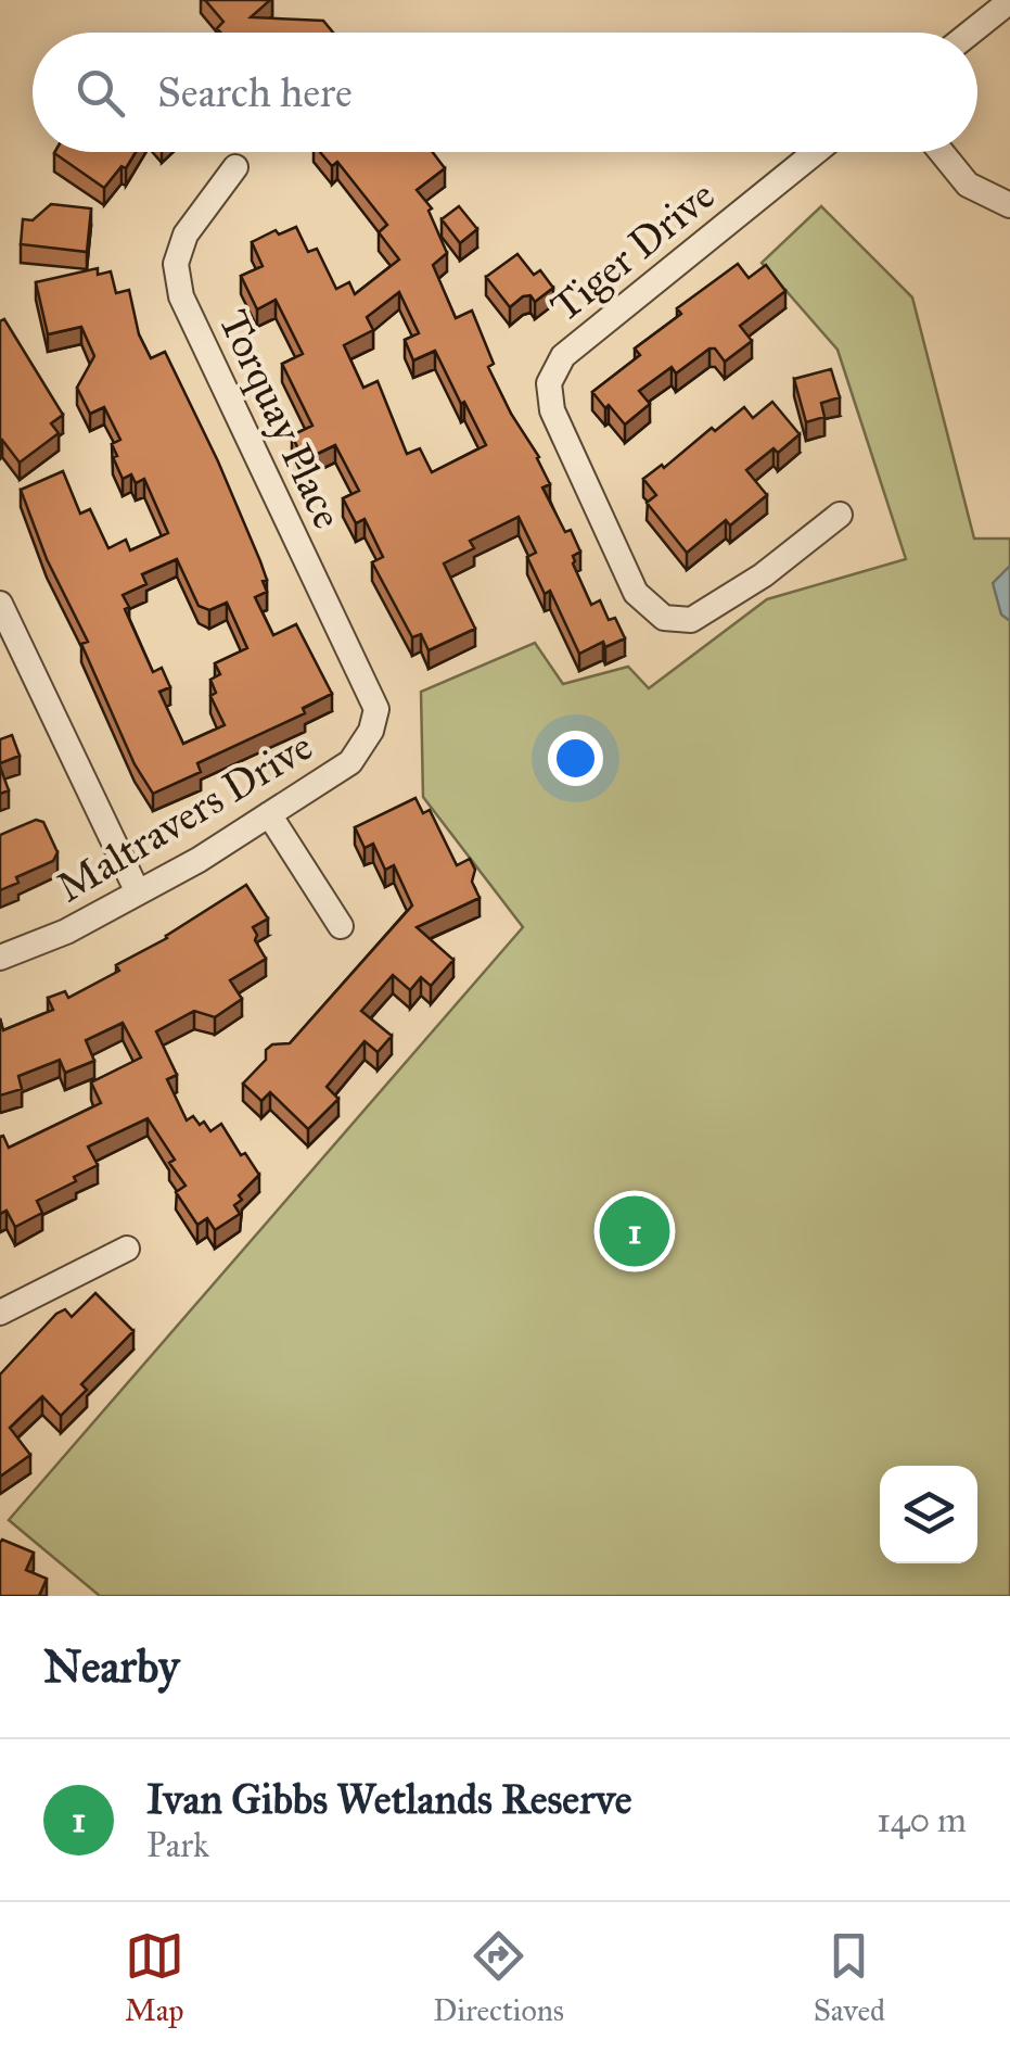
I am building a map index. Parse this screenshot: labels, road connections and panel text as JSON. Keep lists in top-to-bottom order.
{
  "streets": {
    "street": ["Tiger Drive", "Torquay Place", "Maltravers Drive"]
  },
  "crossings": [
    ["Torquay Place", "Maltravers Drive"]
  ],
  "page": {
    "search": "Search here",
    "pins": "1",
    "heading": "Nearby",
    "list": [
      {
        "mark": "1",
        "name": "Ivan Gibbs Wetlands Reserve",
        "note": "Park",
        "value": "140 m"
      }
    ],
    "nav": ["Map", "Directions", "Saved"]
  }
}
